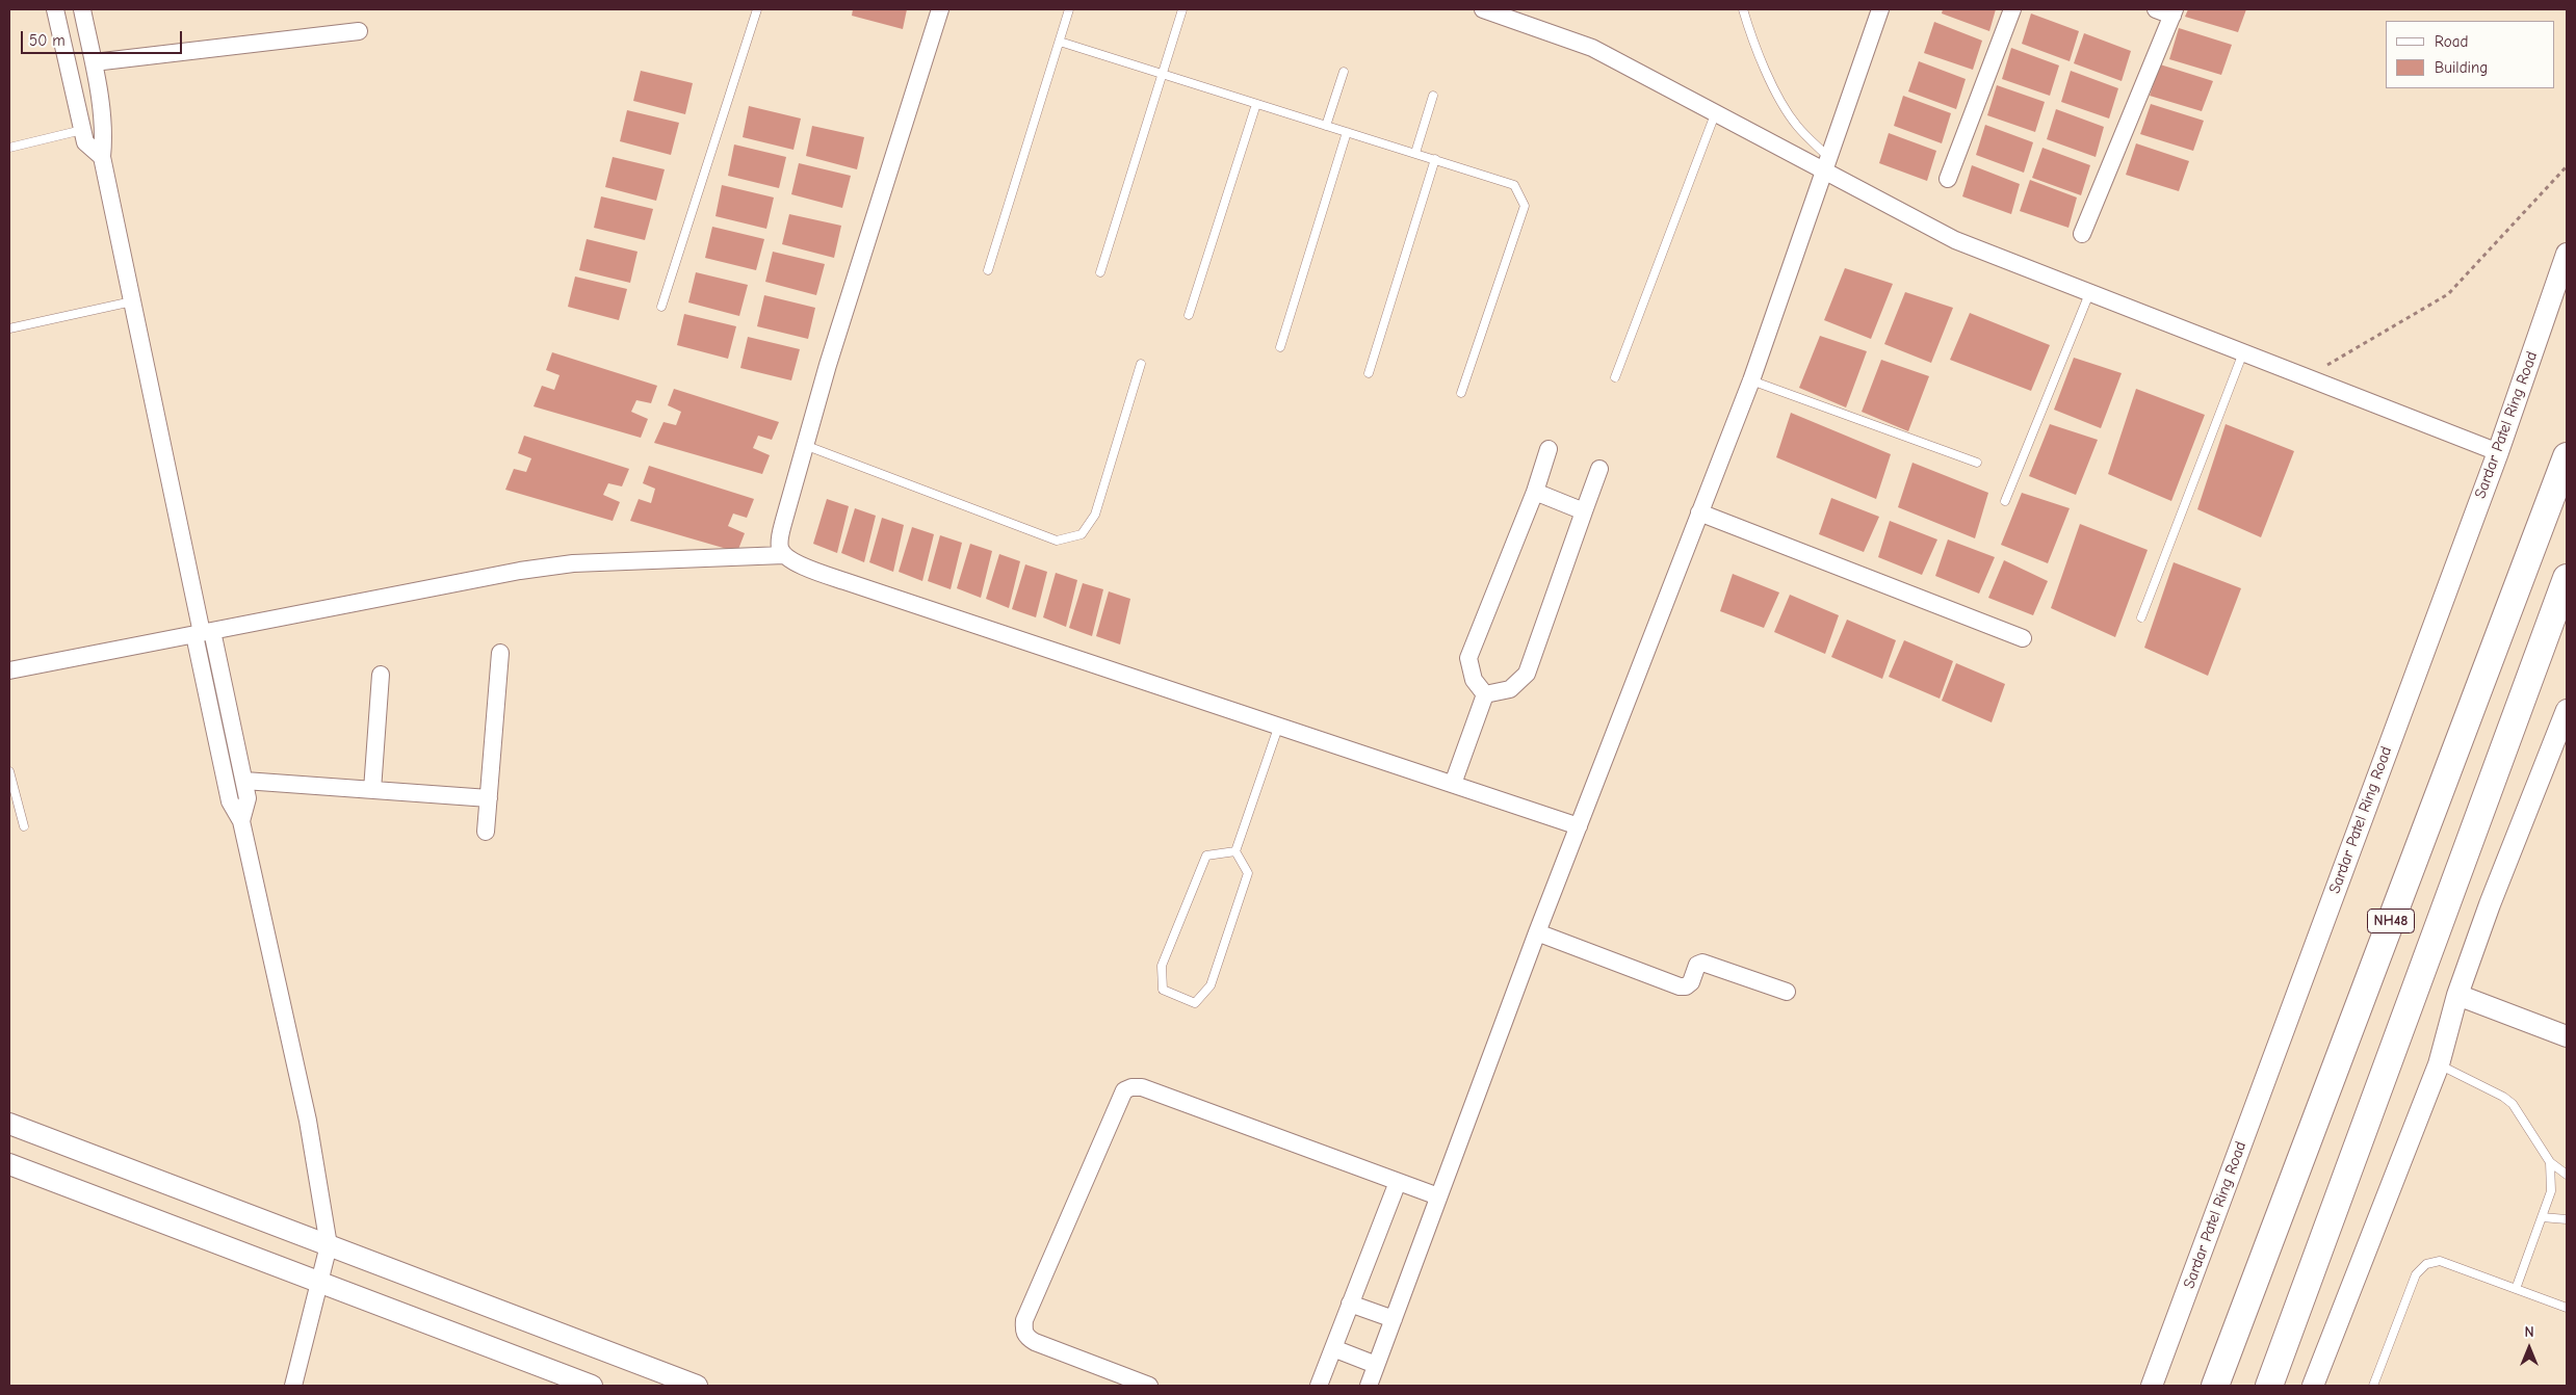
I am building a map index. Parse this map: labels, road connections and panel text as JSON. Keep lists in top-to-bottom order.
{
  "streets": {
    "highway": ["NH48"],
    "street": ["Sardar Patel Ring Road"]
  },
  "legend": ["Road", "Building"],
  "scale_bar": "50 m",
  "north": "top"
}
